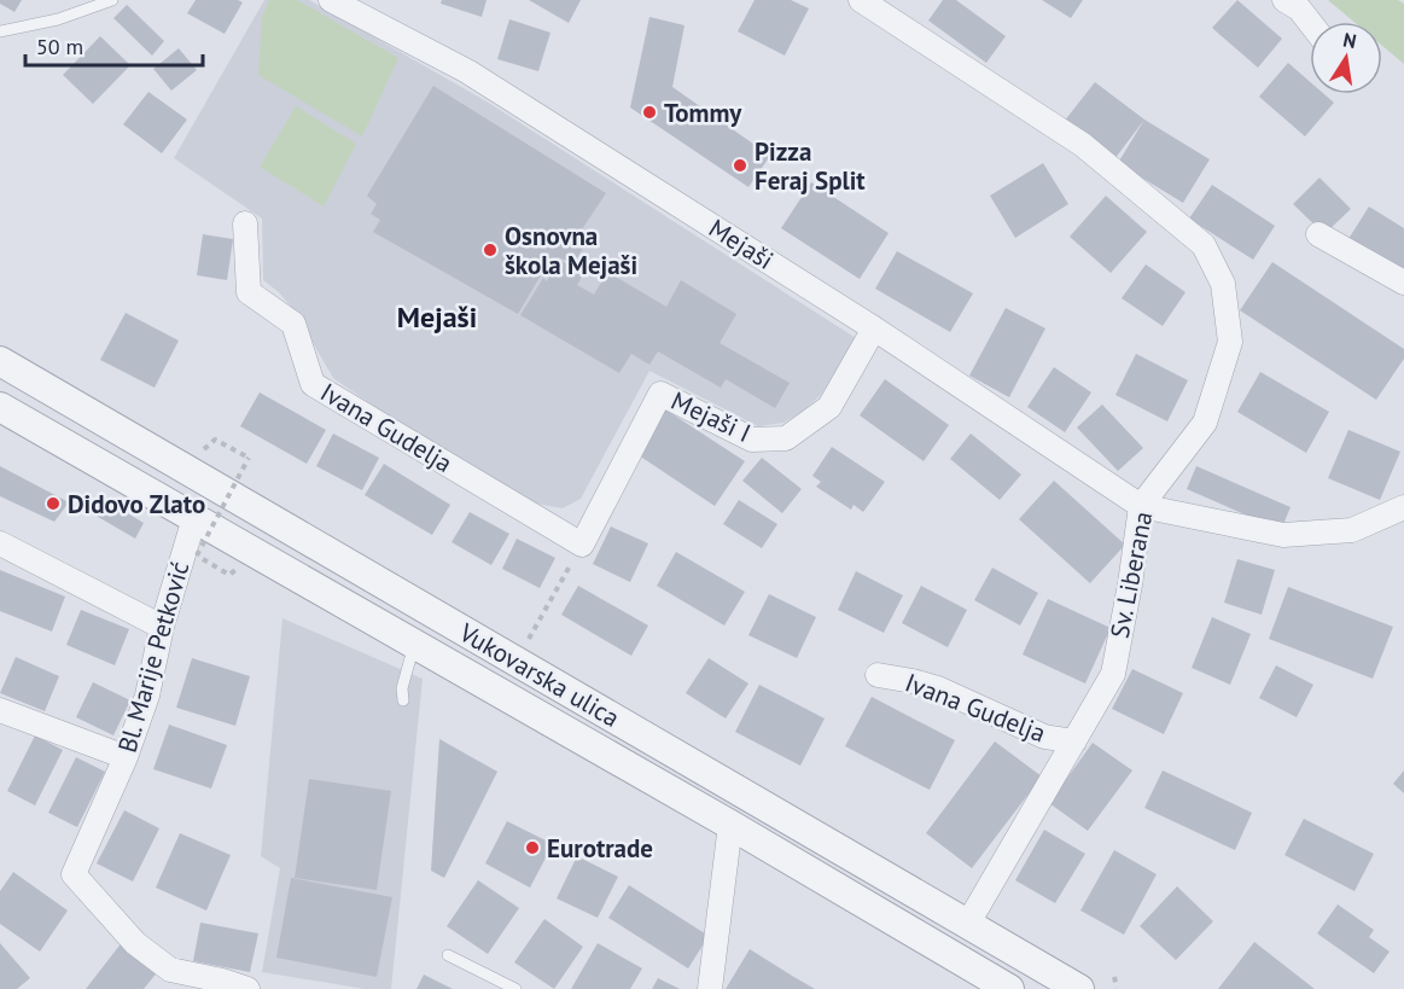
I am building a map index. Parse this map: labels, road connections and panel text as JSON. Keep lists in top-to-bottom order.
{
  "streets": {
    "street": [
      "Mejaši",
      "Mejaši I",
      "Ivana Gudelja",
      "Sv. Liberana",
      "Bl. Marije Petković",
      "Vukovarska ulica"
    ]
  },
  "crossings": [
    ["Mejaši", "Mejaši I"],
    ["Mejaši", "Sv. Liberana"],
    ["Mejaši I", "Ivana Gudelja"],
    ["Ivana Gudelja", "Sv. Liberana"],
    ["Sv. Liberana", "Vukovarska ulica"],
    ["Bl. Marije Petković", "Vukovarska ulica"]
  ],
  "districts": ["Mejaši"],
  "places": [
    "Tommy",
    "Pizza Feraj Split",
    "Osnovna škola Mejaši",
    "Didovo Zlato",
    "Eurotrade"
  ],
  "scale_bar": "50 m",
  "north": "top"
}
